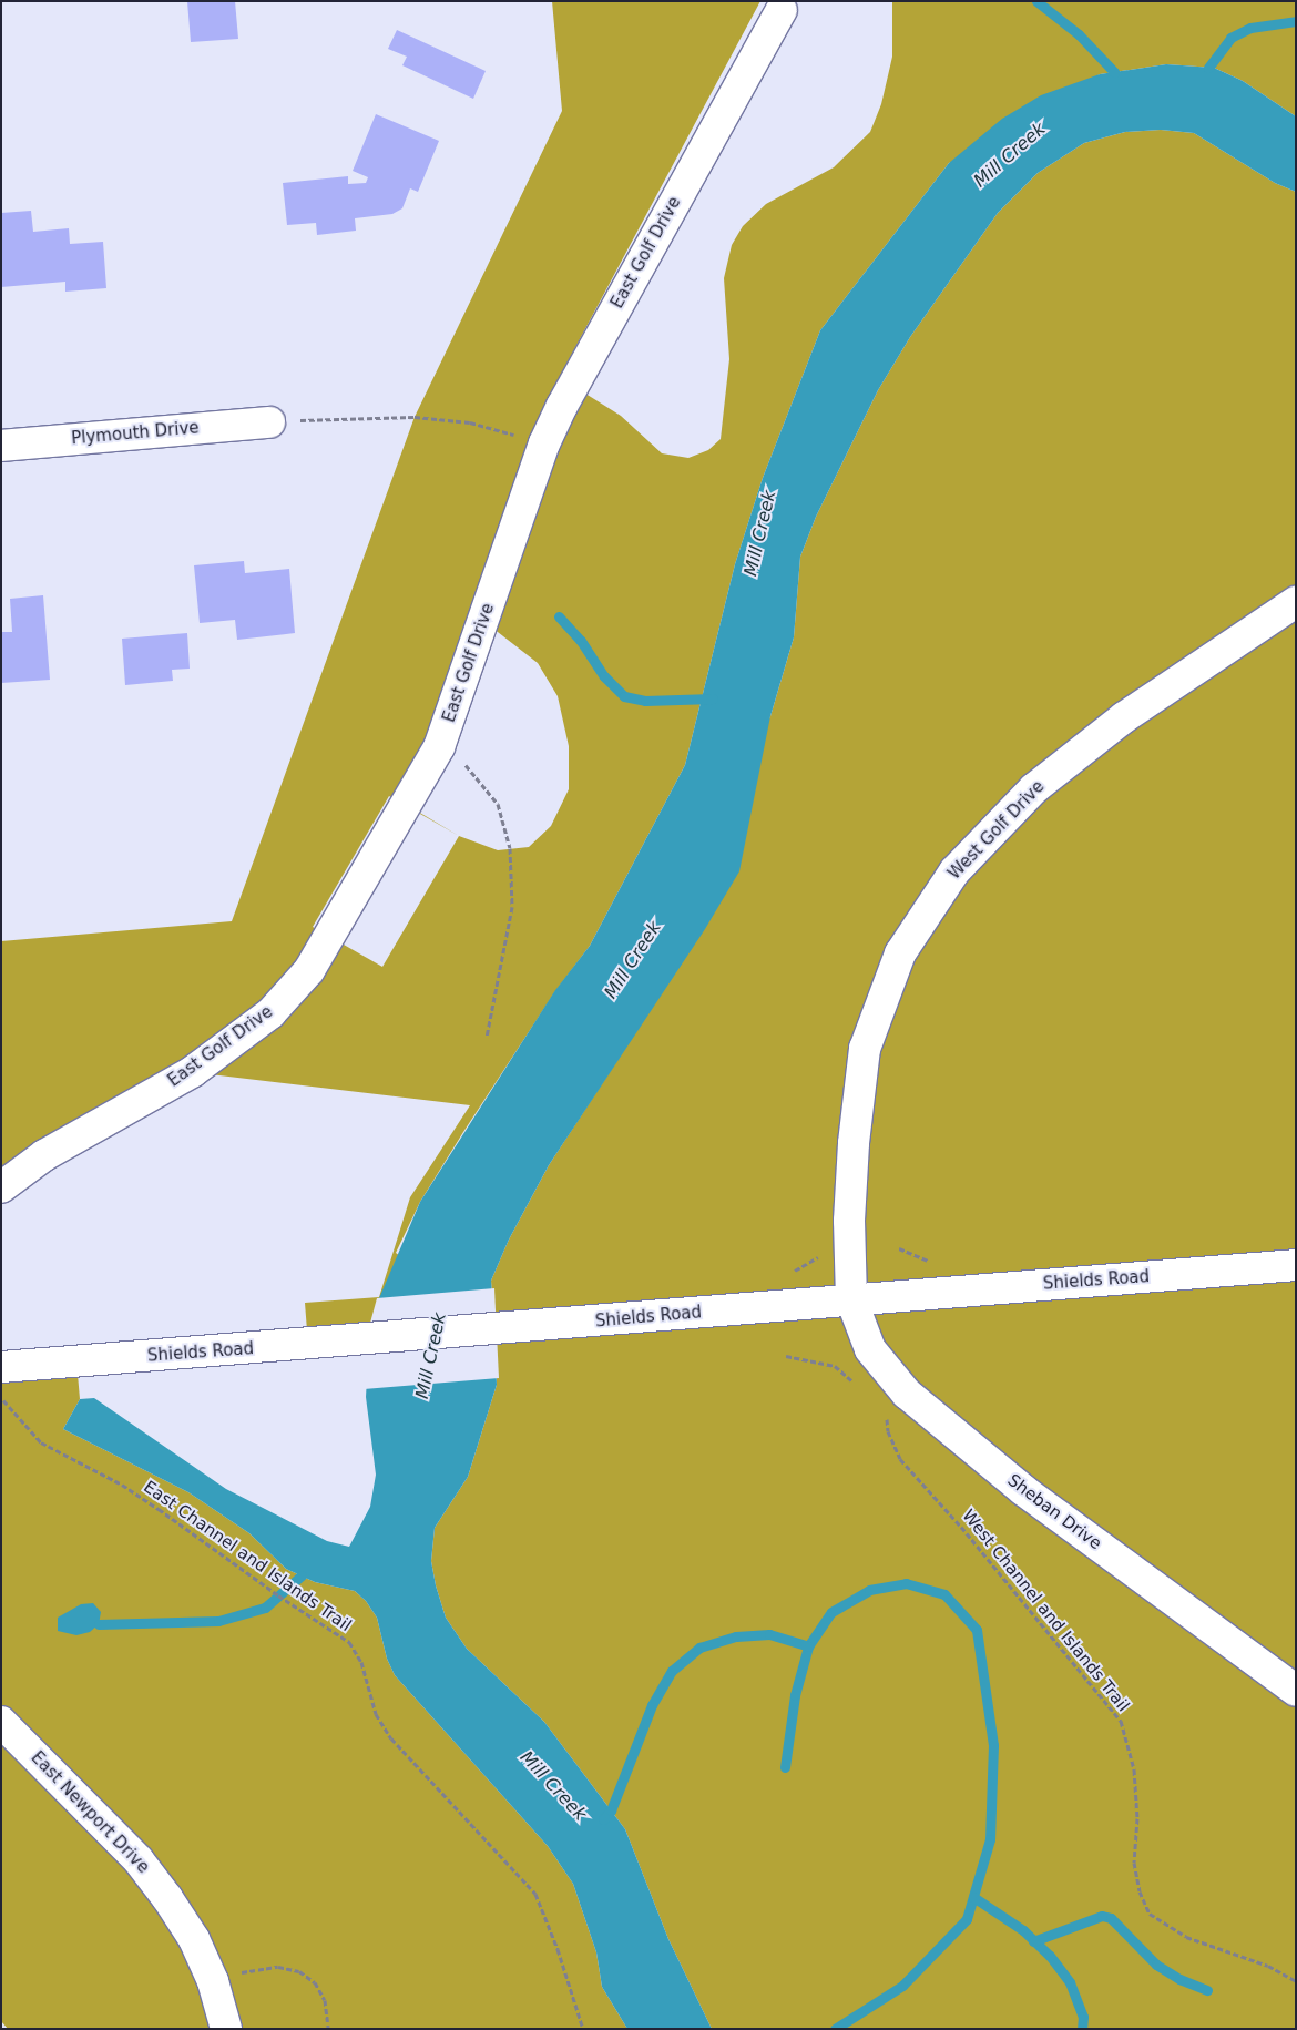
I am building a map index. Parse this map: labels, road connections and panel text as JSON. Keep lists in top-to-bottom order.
{
  "streets": {
    "street": [
      "East Golf Drive",
      "Plymouth Drive",
      "West Golf Drive",
      "Shields Road",
      "Sheban Drive",
      "East Newport Drive"
    ],
    "path": ["East Channel and Islands Trail", "West Channel and Islands Trail"]
  },
  "crossings": [
    ["West Golf Drive", "Shields Road"],
    ["West Golf Drive", "Sheban Drive"],
    ["Shields Road", "Sheban Drive"]
  ],
  "water": ["Mill Creek"]
}
